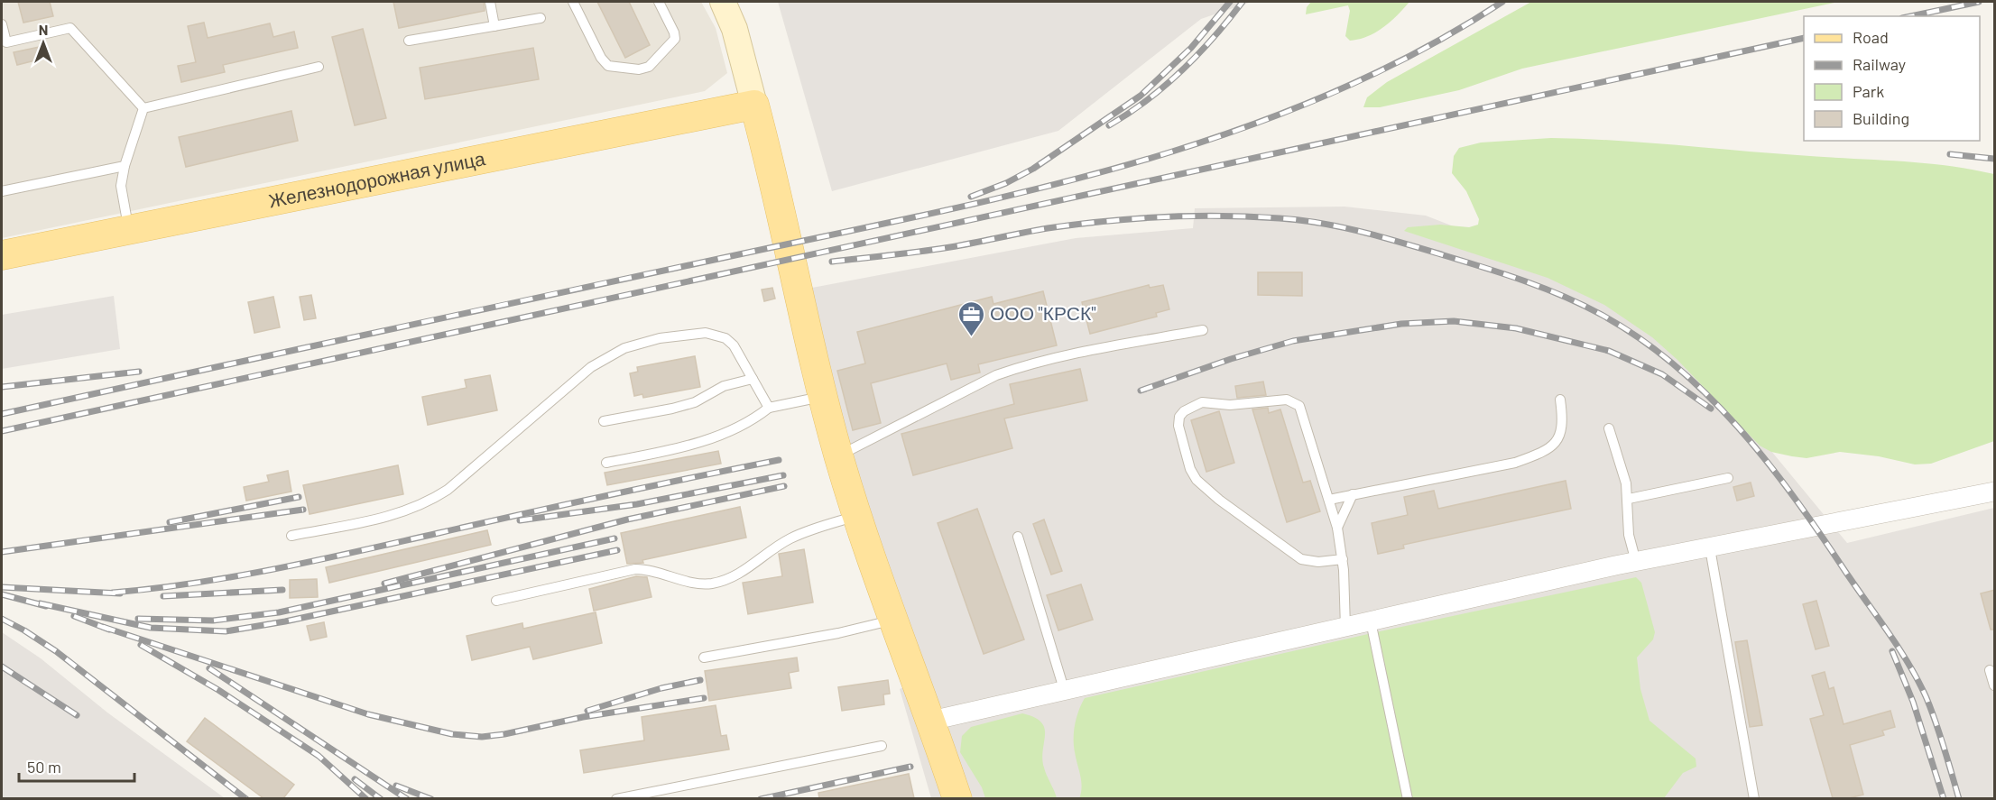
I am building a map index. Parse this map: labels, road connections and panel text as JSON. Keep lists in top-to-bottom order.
{
  "streets": {
    "main road": ["Железнодорожная улица"]
  },
  "places": {
    "office": ["ООО \"КРСК\""]
  },
  "legend": [
    "Road",
    "Railway",
    "Park",
    "Building"
  ],
  "scale_bar": "50 m",
  "north": "top"
}
